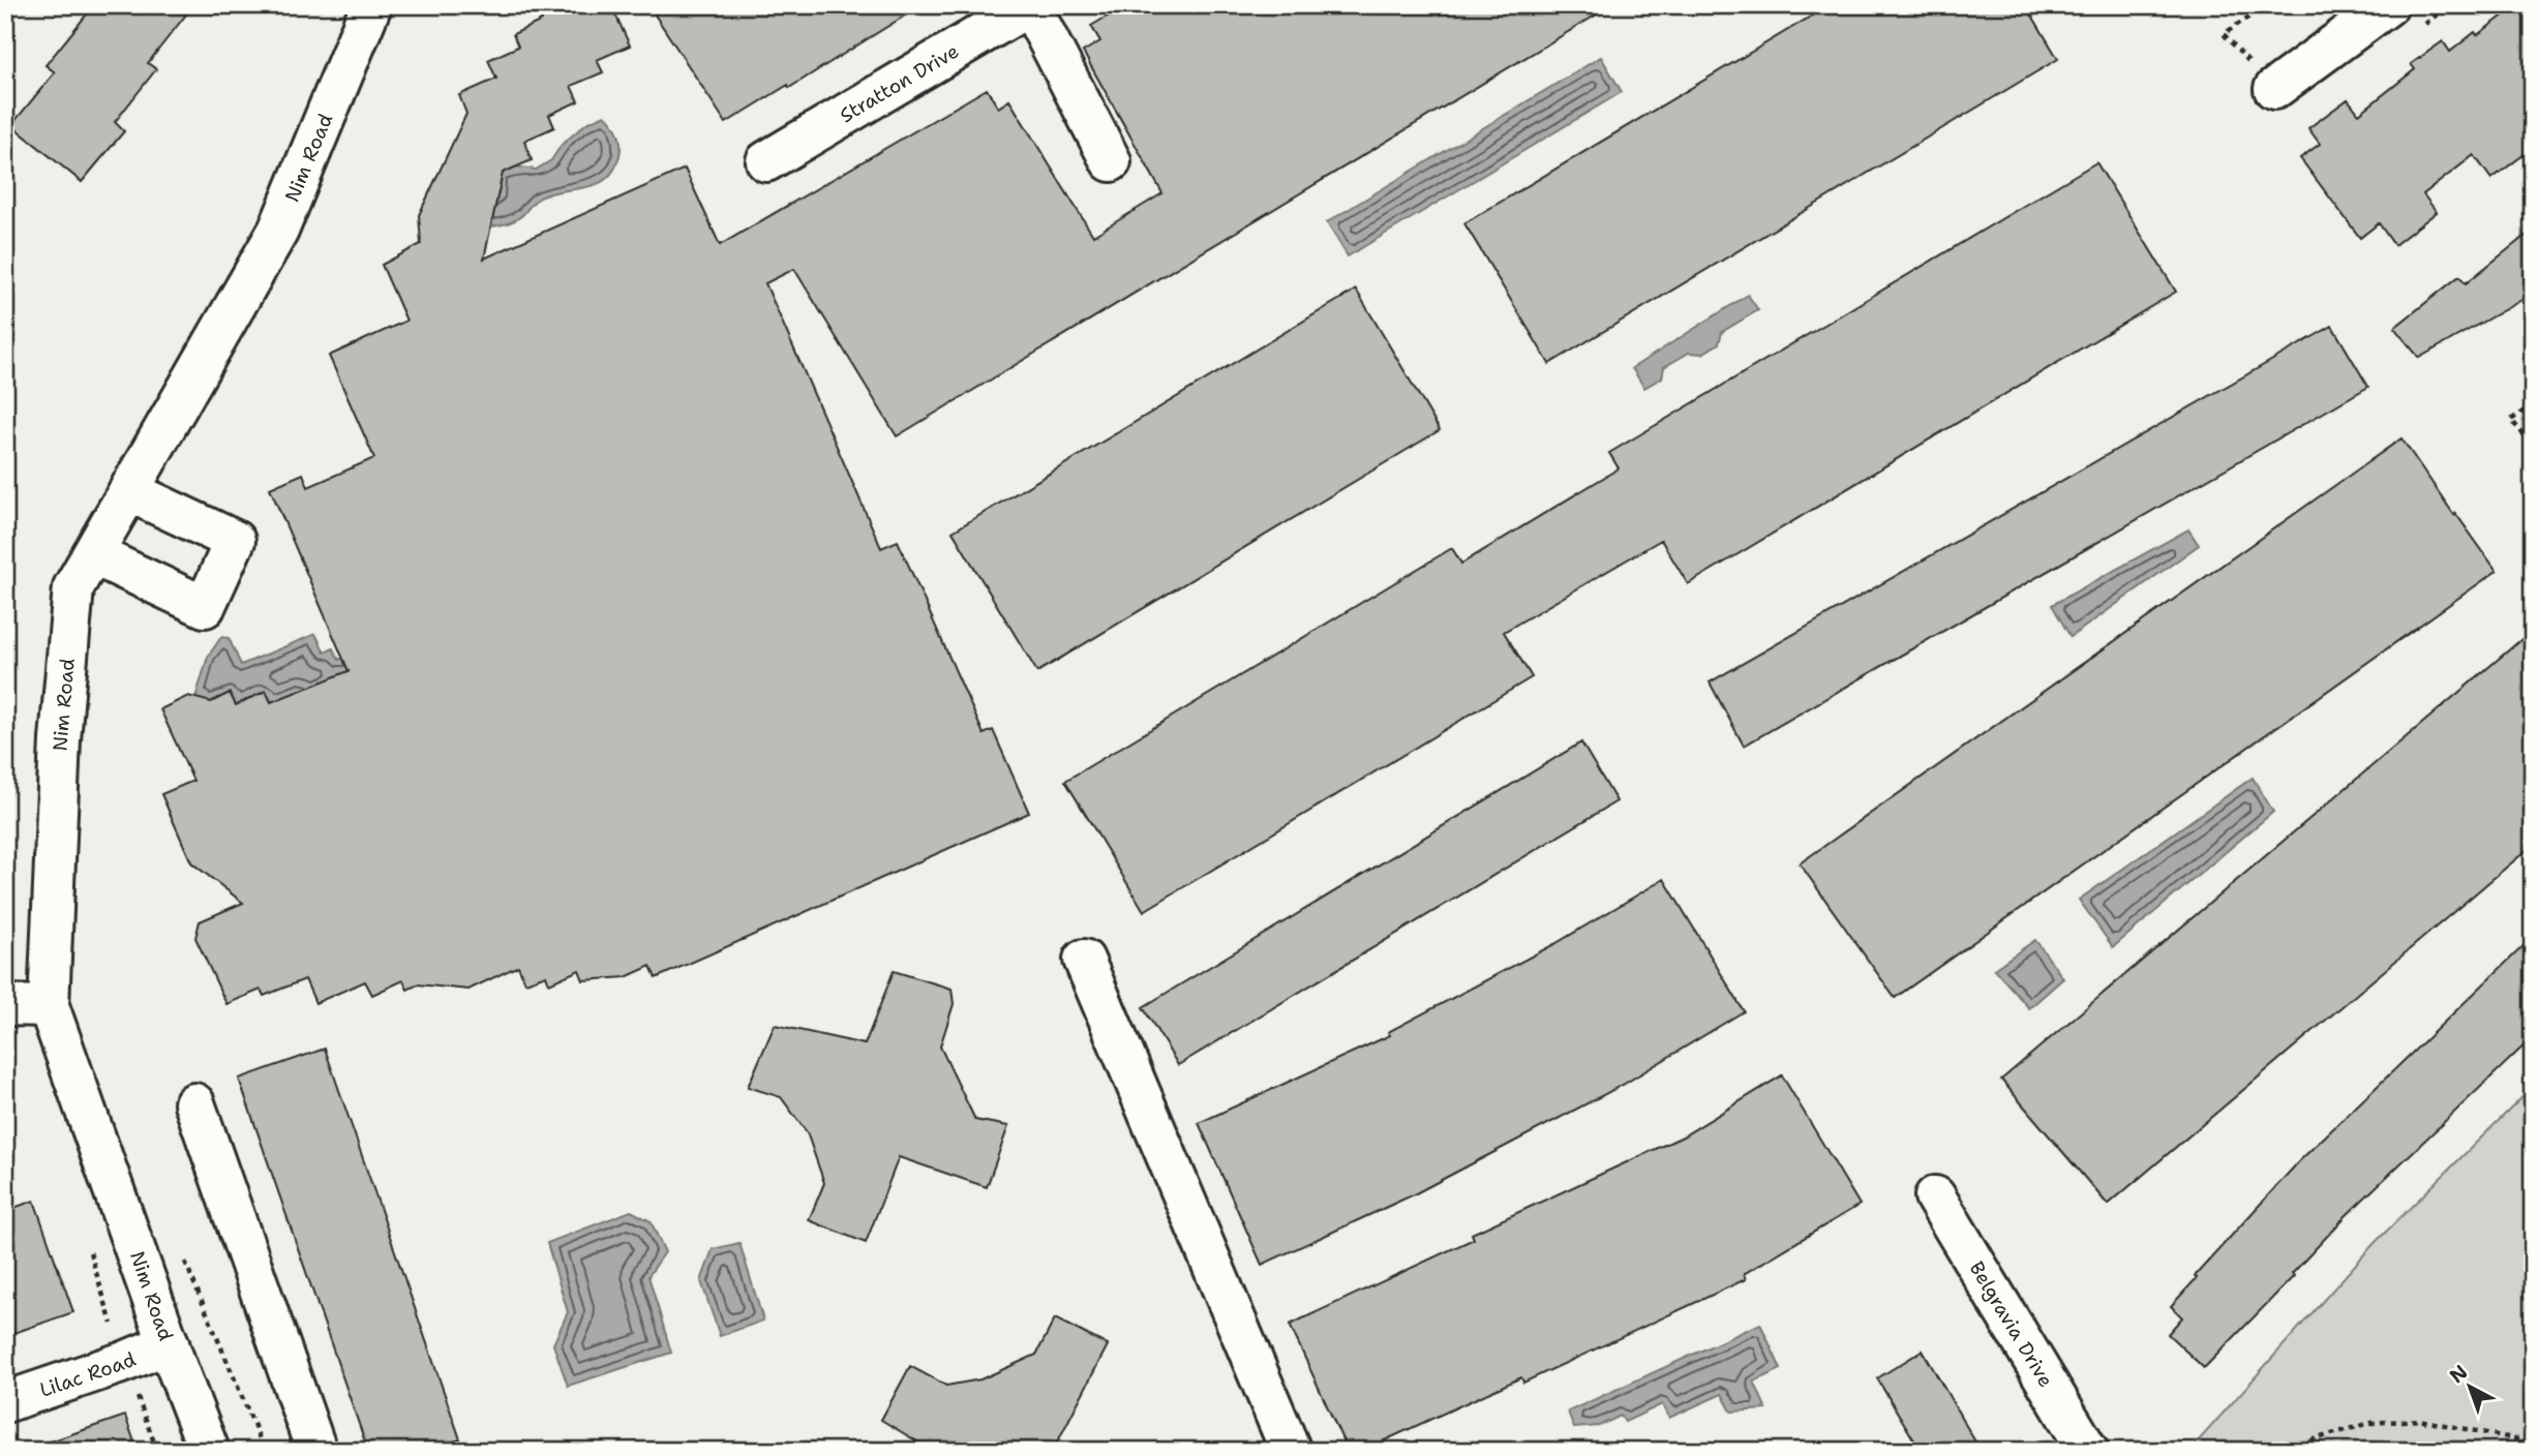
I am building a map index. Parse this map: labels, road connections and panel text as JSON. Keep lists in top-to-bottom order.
{
  "streets": {
    "street": [
      "Stratton Drive",
      "Nim Road",
      "Belgravia Drive",
      "Lilac Road"
    ]
  },
  "crossings": [
    ["Nim Road", "Lilac Road"]
  ],
  "north": "top left"
}
